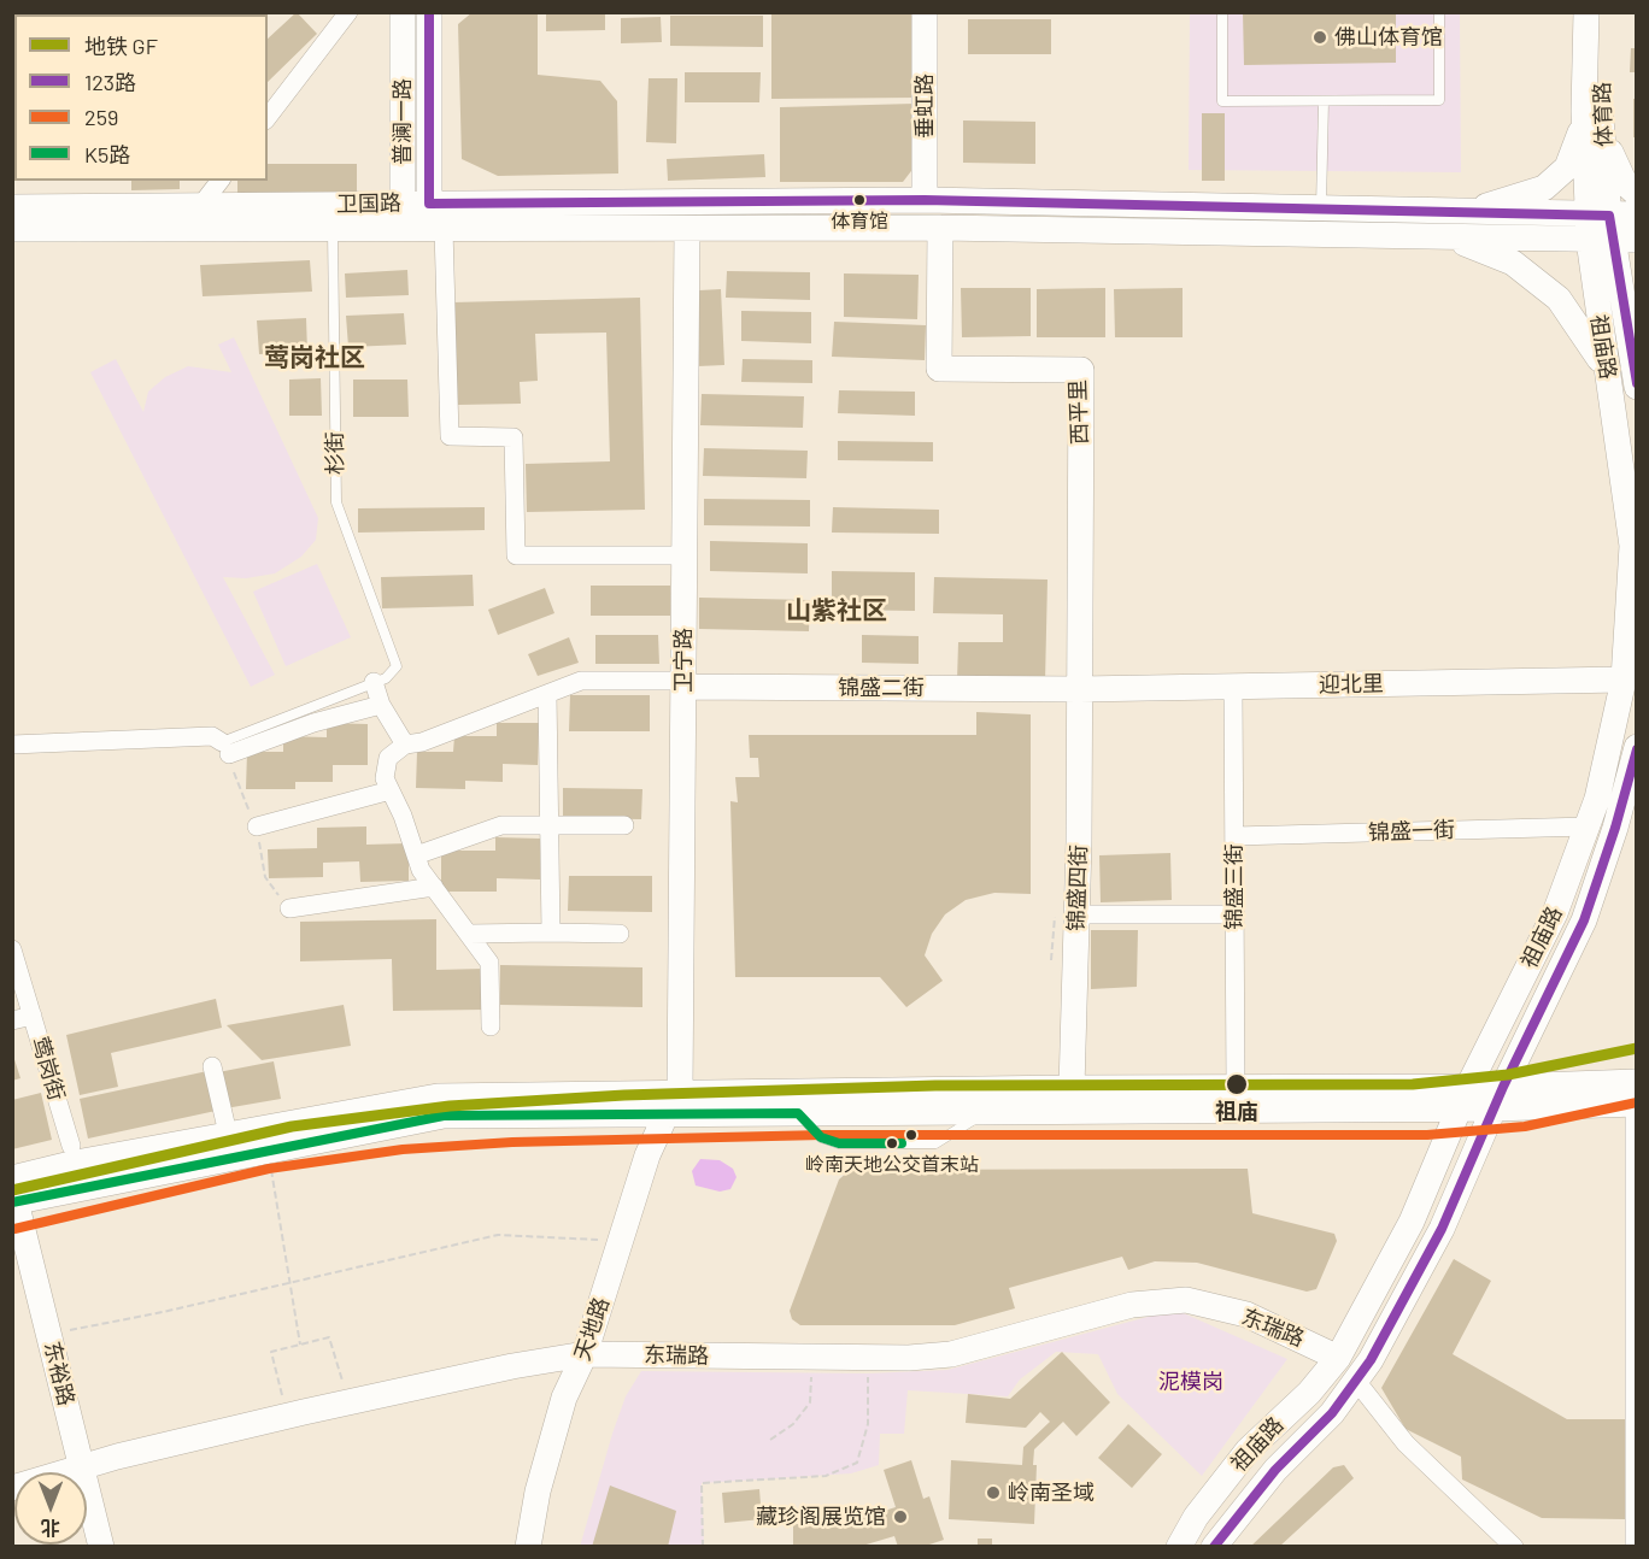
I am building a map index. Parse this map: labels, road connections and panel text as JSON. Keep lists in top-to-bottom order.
{
  "streets": {
    "main road": [
      "垂虹路",
      "体育路",
      "普澜一路",
      "卫国路",
      "祖庙路",
      "西平里",
      "卫宁路",
      "迎北里",
      "锦盛二街",
      "锦盛四街",
      "东瑞路",
      "天地路",
      "东裕路"
    ],
    "street": ["锦盛一街", "锦盛三街", "莺岗街"],
    "lane": ["杉街"]
  },
  "crossings": [
    ["垂虹路", "卫国路"],
    ["体育路", "卫国路"],
    ["体育路", "祖庙路"],
    ["普澜一路", "卫国路"],
    ["卫国路", "祖庙路"],
    ["卫国路", "西平里"],
    ["卫国路", "杉街"],
    ["卫国路", "卫宁路"],
    ["祖庙路", "迎北里"],
    ["祖庙路", "锦盛一街"],
    ["祖庙路", "东瑞路"],
    ["西平里", "迎北里"],
    ["西平里", "锦盛二街"],
    ["西平里", "锦盛四街"],
    ["卫宁路", "锦盛二街"],
    ["卫宁路", "天地路"],
    ["迎北里", "锦盛二街"],
    ["迎北里", "锦盛三街"],
    ["迎北里", "锦盛四街"],
    ["锦盛二街", "锦盛四街"],
    ["锦盛一街", "锦盛三街"],
    ["东瑞路", "天地路"],
    ["东瑞路", "东裕路"]
  ],
  "districts": ["莺岗社区", "山紫社区"],
  "parks": ["泥模岗"],
  "places": [
    "佛山体育馆",
    "体育馆",
    "祖庙",
    "岭南天地公交首末站",
    "岭南圣域",
    "藏珍阁展览馆"
  ],
  "lines": [
    "transit line 123路",
    "metro line GF",
    "transit line 259",
    "transit line K5路"
  ],
  "legend": [
    "地铁 GF",
    "123路",
    "259",
    "K5路"
  ],
  "north": "bottom"
}
